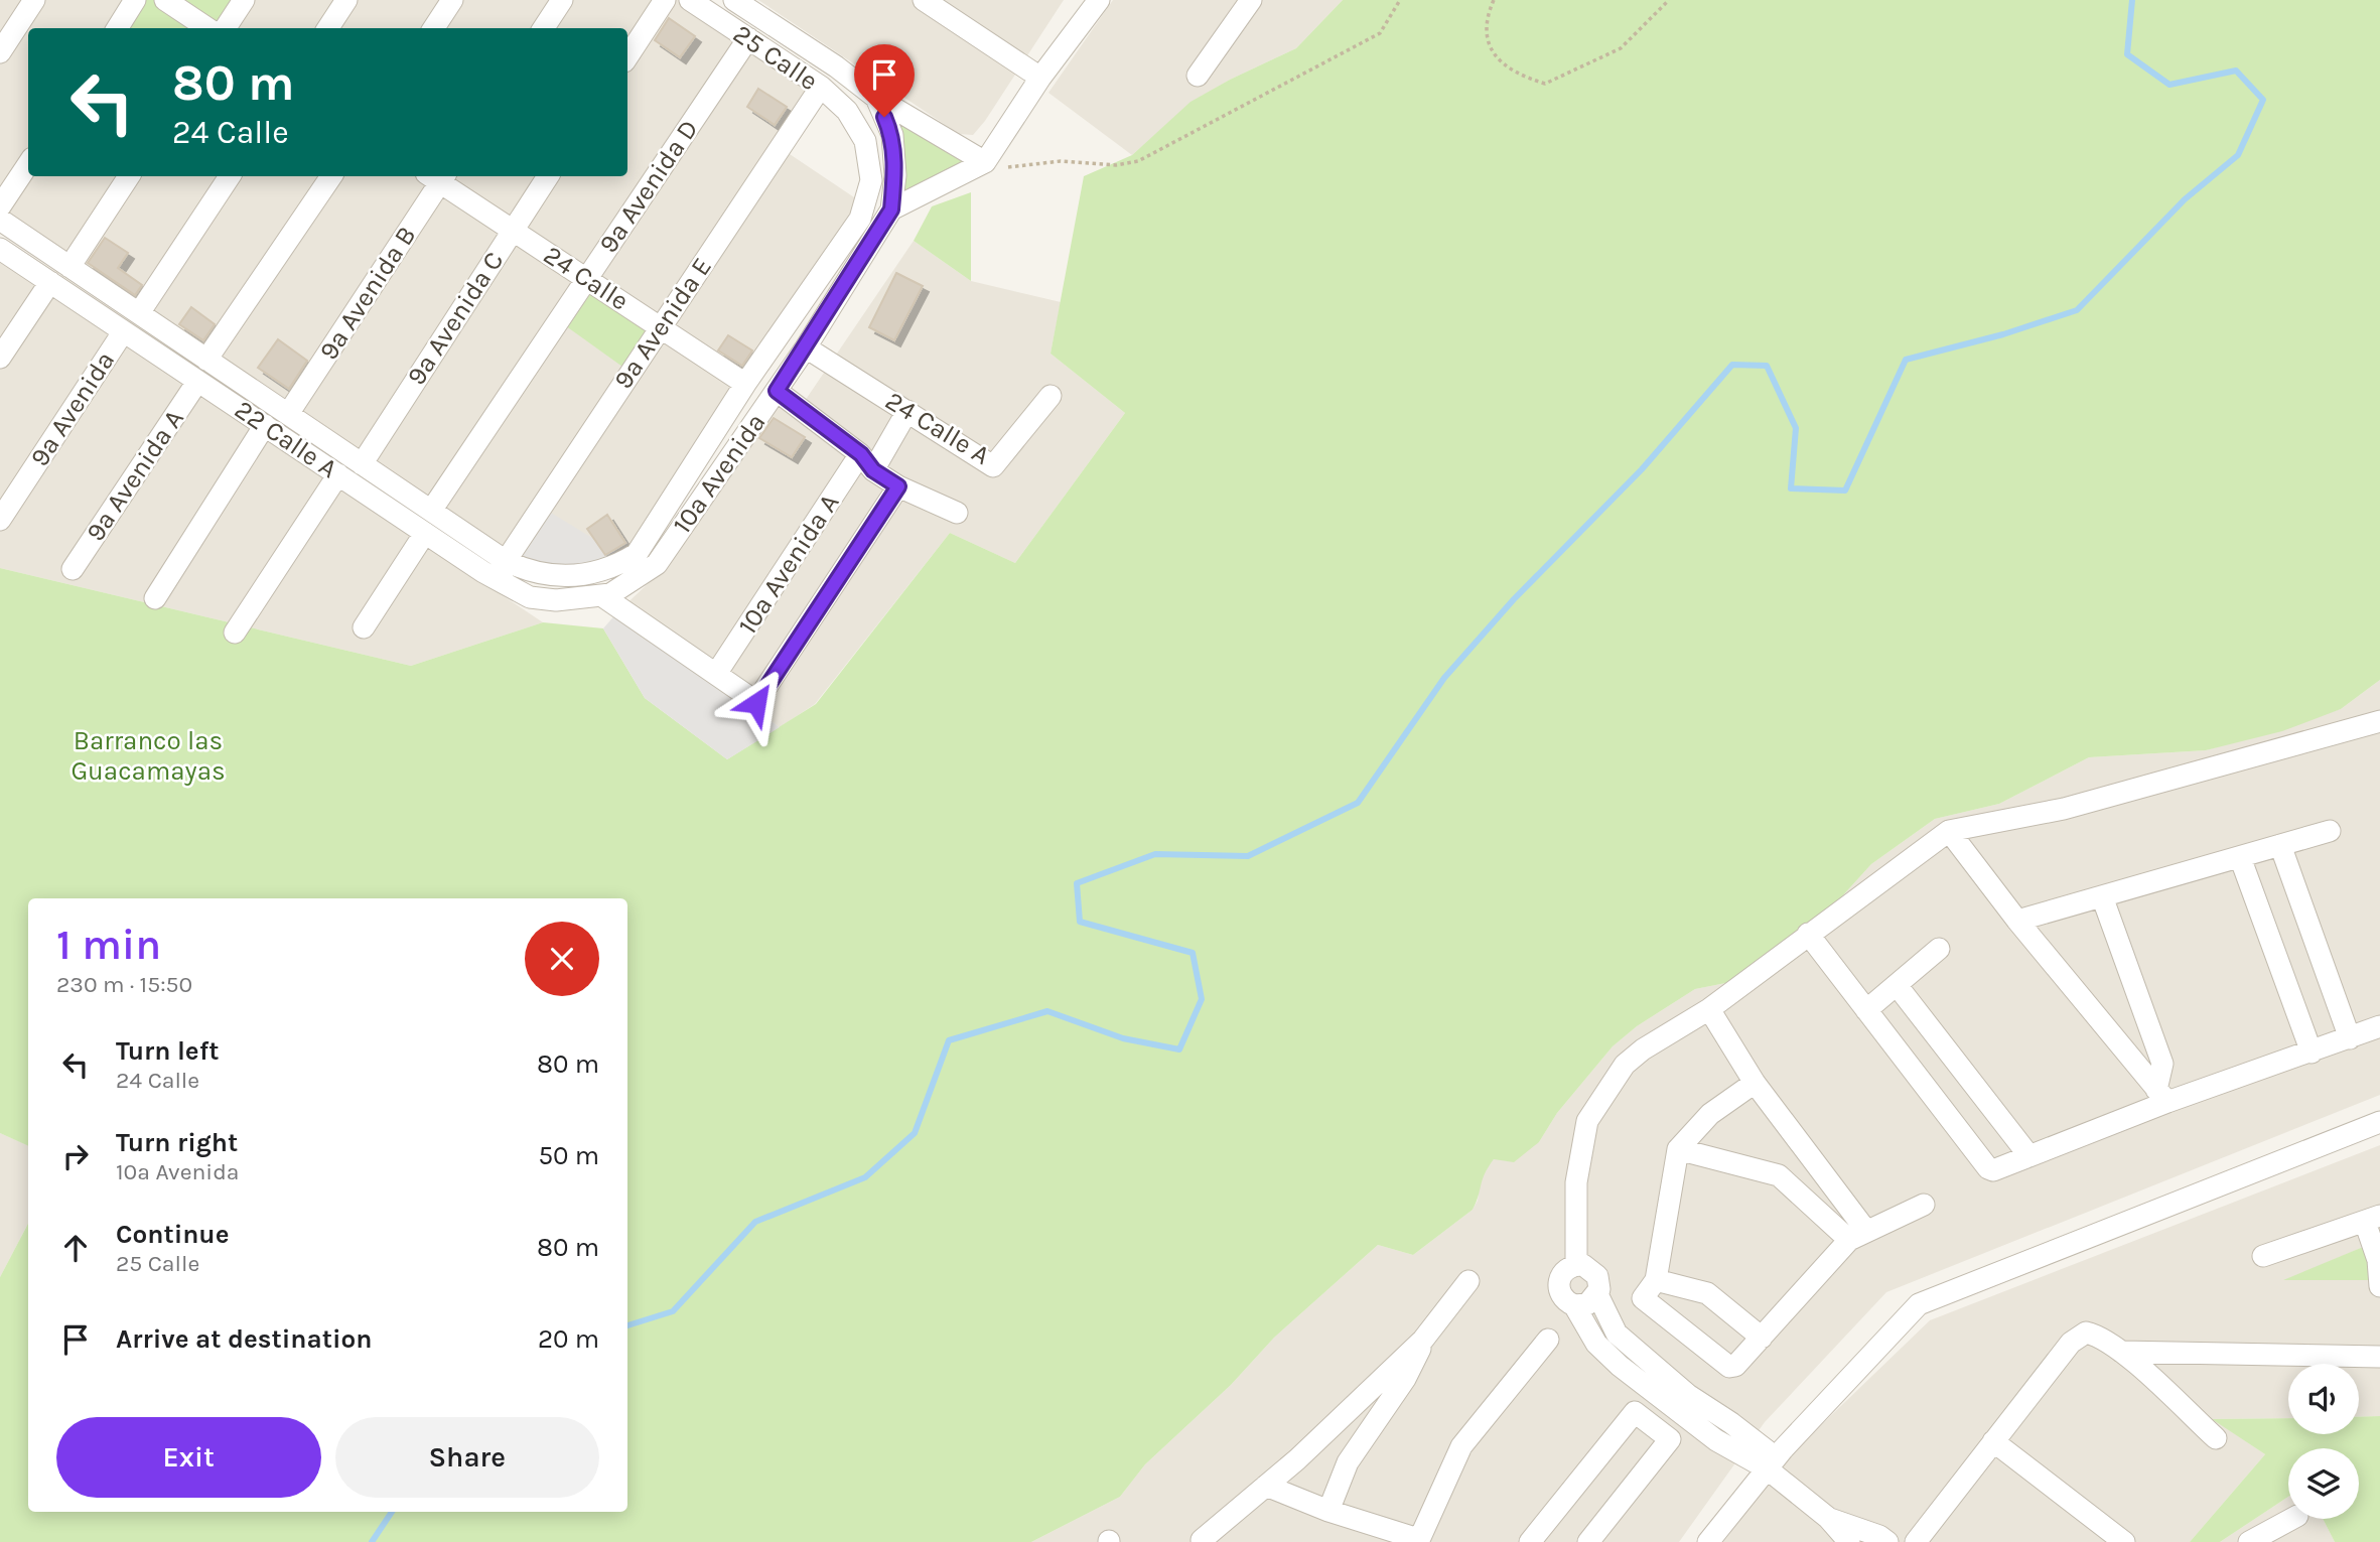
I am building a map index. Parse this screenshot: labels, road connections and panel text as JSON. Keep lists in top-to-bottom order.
{
  "streets": {
    "street": [
      "25 Calle",
      "9a Avenida D",
      "24 Calle",
      "9a Avenida B",
      "9a Avenida C",
      "9a Avenida E",
      "9a Avenida",
      "24 Calle A",
      "22 Calle A",
      "10a Avenida",
      "9a Avenida A",
      "10a Avenida A"
    ]
  },
  "crossings": [
    ["25 Calle", "9a Avenida D"],
    ["25 Calle", "9a Avenida E"],
    ["25 Calle", "10a Avenida"],
    ["9a Avenida D", "24 Calle"],
    ["9a Avenida D", "22 Calle A"],
    ["24 Calle", "9a Avenida B"],
    ["24 Calle", "9a Avenida C"],
    ["24 Calle", "9a Avenida E"],
    ["24 Calle", "10a Avenida"],
    ["9a Avenida B", "22 Calle A"],
    ["9a Avenida C", "22 Calle A"],
    ["9a Avenida E", "22 Calle A"],
    ["9a Avenida", "22 Calle A"],
    ["24 Calle A", "10a Avenida"],
    ["24 Calle A", "10a Avenida A"],
    ["22 Calle A", "10a Avenida"],
    ["22 Calle A", "9a Avenida A"]
  ],
  "parks": ["Barranco las Guacamayas"],
  "page": {
    "turn": ["80 m", "24 Calle"],
    "heading": ["1 min", "230 m · 15:50"],
    "list": [
      {
        "name": "Turn left",
        "note": "24 Calle",
        "value": "80 m"
      },
      {
        "name": "Turn right",
        "note": "10a Avenida",
        "value": "50 m"
      },
      {
        "name": "Continue",
        "note": "25 Calle",
        "value": "80 m"
      },
      {
        "name": "Arrive at destination",
        "value": "20 m"
      }
    ],
    "buttons": ["Exit", "Share"]
  }
}
